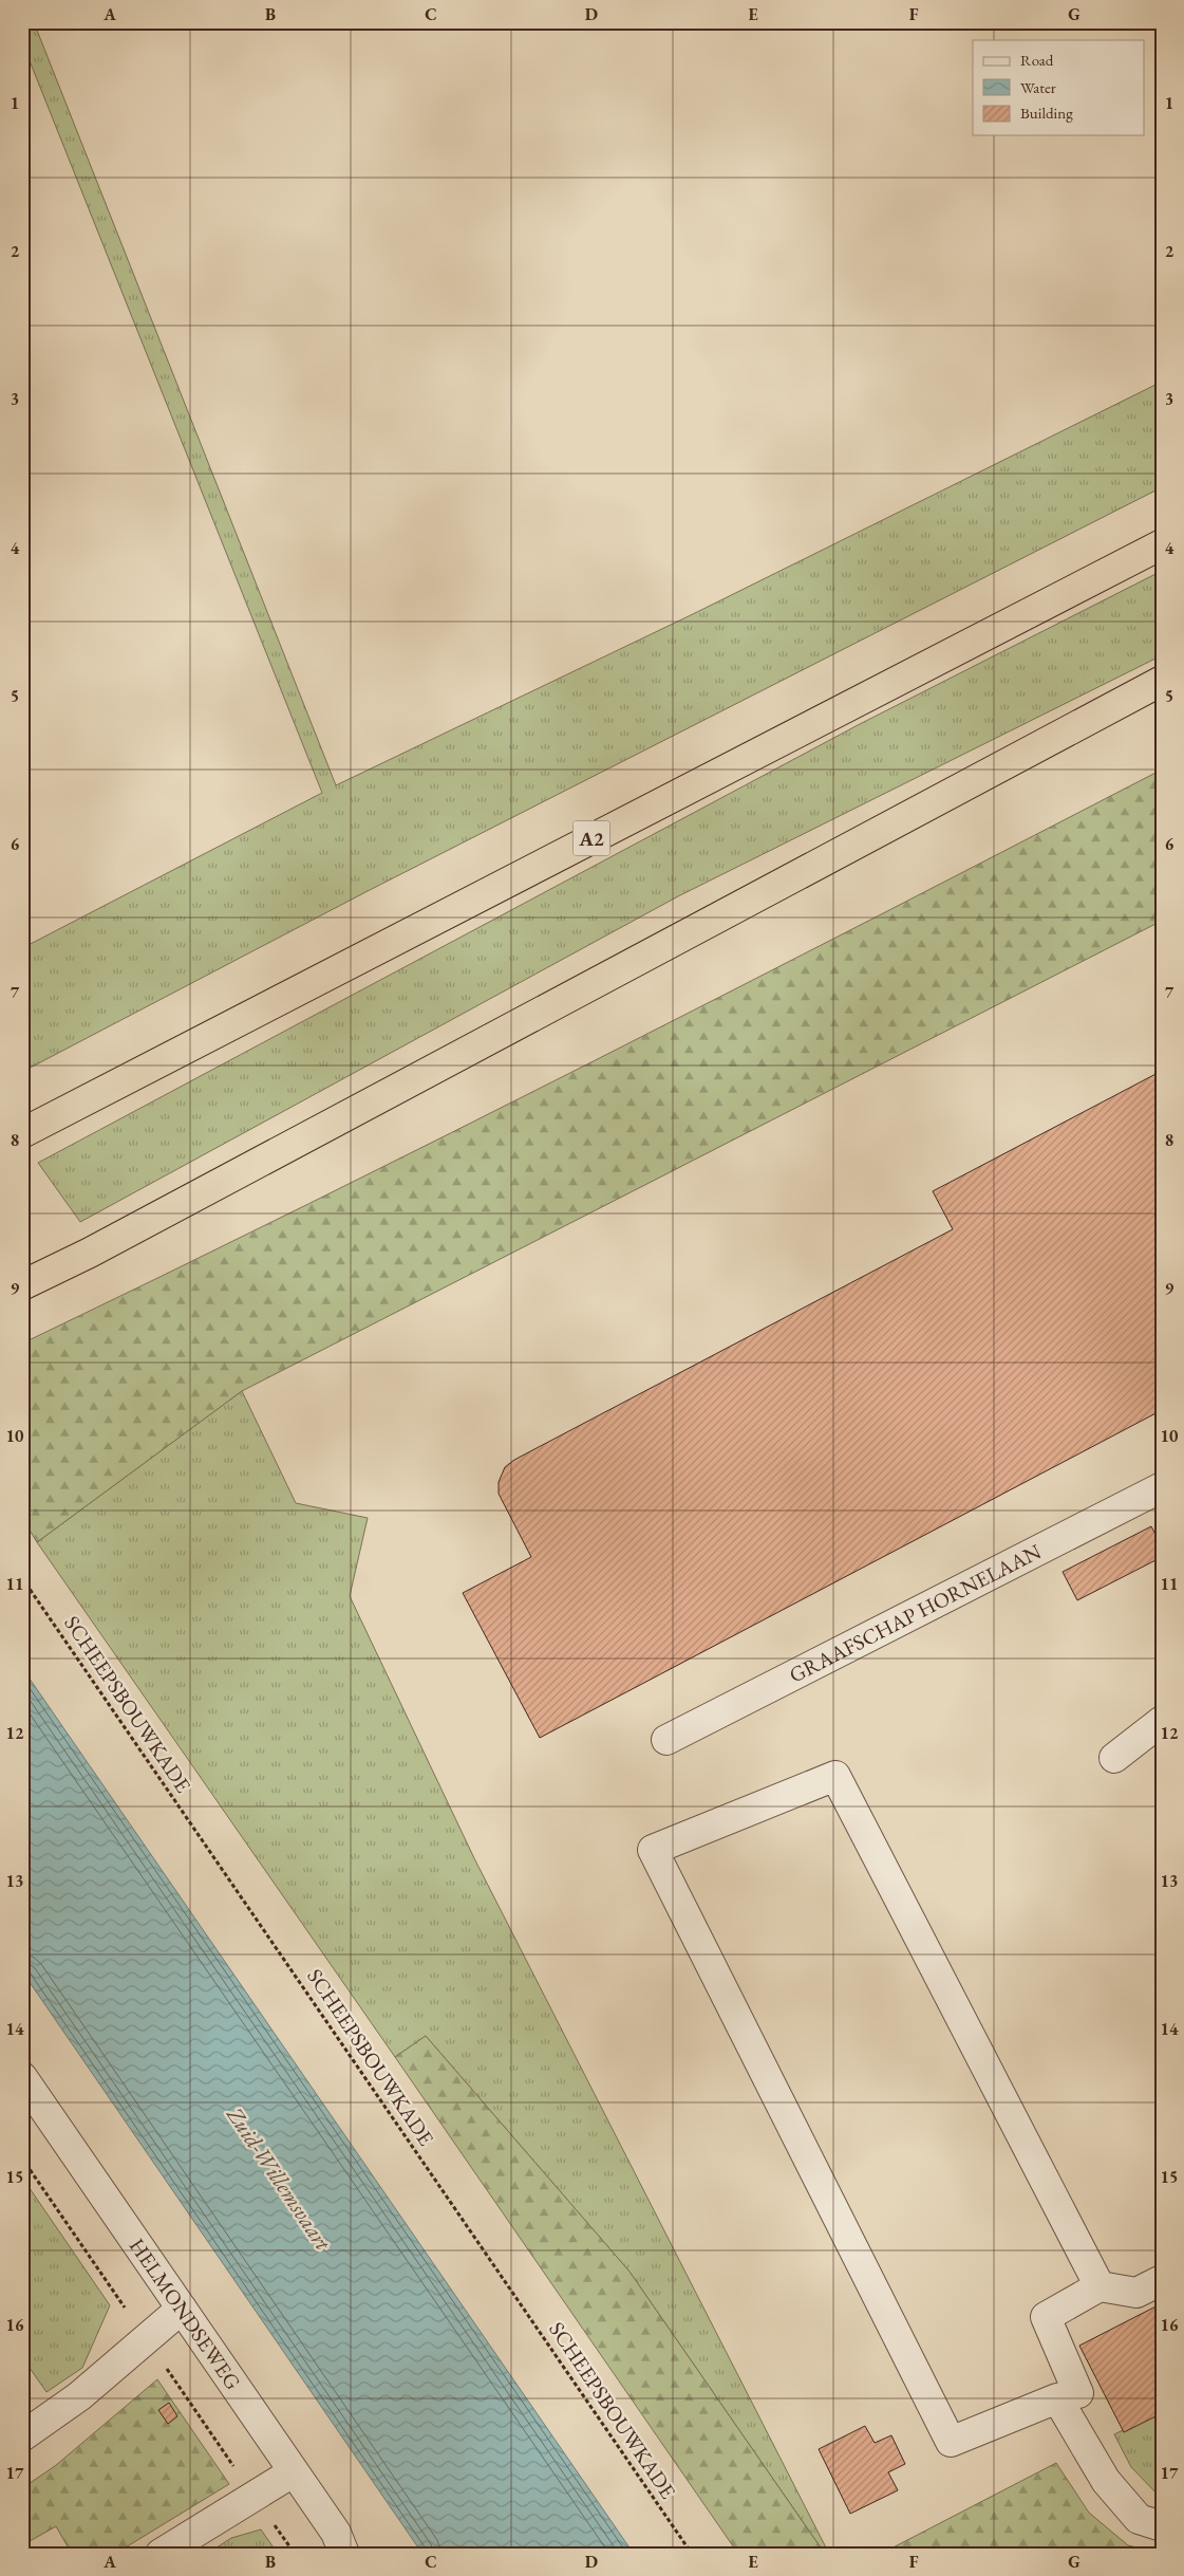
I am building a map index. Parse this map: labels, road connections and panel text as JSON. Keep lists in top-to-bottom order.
{
  "streets": {
    "highway": ["A2"],
    "street": ["GRAAFSCHAP HORNELAAN", "HELMONDSEWEG"],
    "path": ["SCHEEPSBOUWKADE"]
  },
  "water": ["Zuid-Willemsvaart"],
  "legend": ["Road", "Water", "Building"],
  "grid": {
    "columns": [
      "A",
      "B",
      "C",
      "D",
      "E",
      "F",
      "G"
    ],
    "rows": [
      "1",
      "2",
      "3",
      "4",
      "5",
      "6",
      "7",
      "8",
      "9",
      "10",
      "11",
      "12",
      "13",
      "14",
      "15",
      "16",
      "17"
    ]
  }
}
